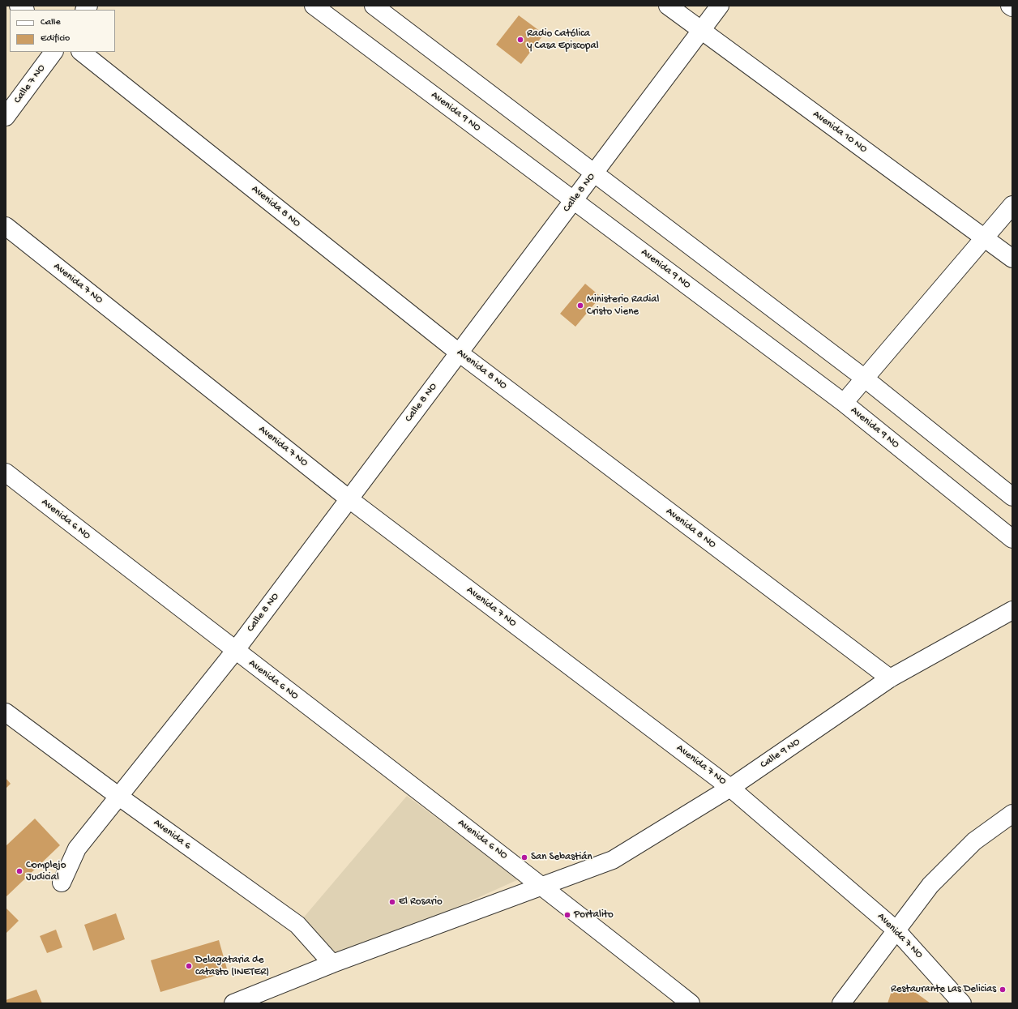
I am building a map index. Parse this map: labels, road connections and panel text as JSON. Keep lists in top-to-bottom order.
{
  "streets": {
    "street": [
      "Calle 7 NO",
      "Avenida 9 NO",
      "Avenida 10 NO",
      "Calle 8 NO",
      "Avenida 8 NO",
      "Avenida 7 NO",
      "Avenida 6 NO",
      "Calle 9 NO",
      "Avenida 6"
    ]
  },
  "crossings": [
    ["Avenida 9 NO", "Calle 8 NO"],
    ["Avenida 10 NO", "Calle 8 NO"],
    ["Calle 8 NO", "Avenida 8 NO"],
    ["Calle 8 NO", "Avenida 7 NO"],
    ["Calle 8 NO", "Avenida 6 NO"],
    ["Calle 8 NO", "Avenida 6"],
    ["Avenida 8 NO", "Calle 9 NO"],
    ["Avenida 7 NO", "Calle 9 NO"],
    ["Avenida 6 NO", "Calle 9 NO"],
    ["Calle 9 NO", "Avenida 6"]
  ],
  "places": [
    "Radio Católica y Casa Episcopal",
    "Ministerio Radial Cristo Viene",
    "San Sebastián",
    "Complejo Judicial",
    "El Rosario",
    "Portalito",
    "Delagataria de catasto (INETER)",
    "Restaurante Las Delicias"
  ],
  "legend": ["Calle", "Edificio"]
}
